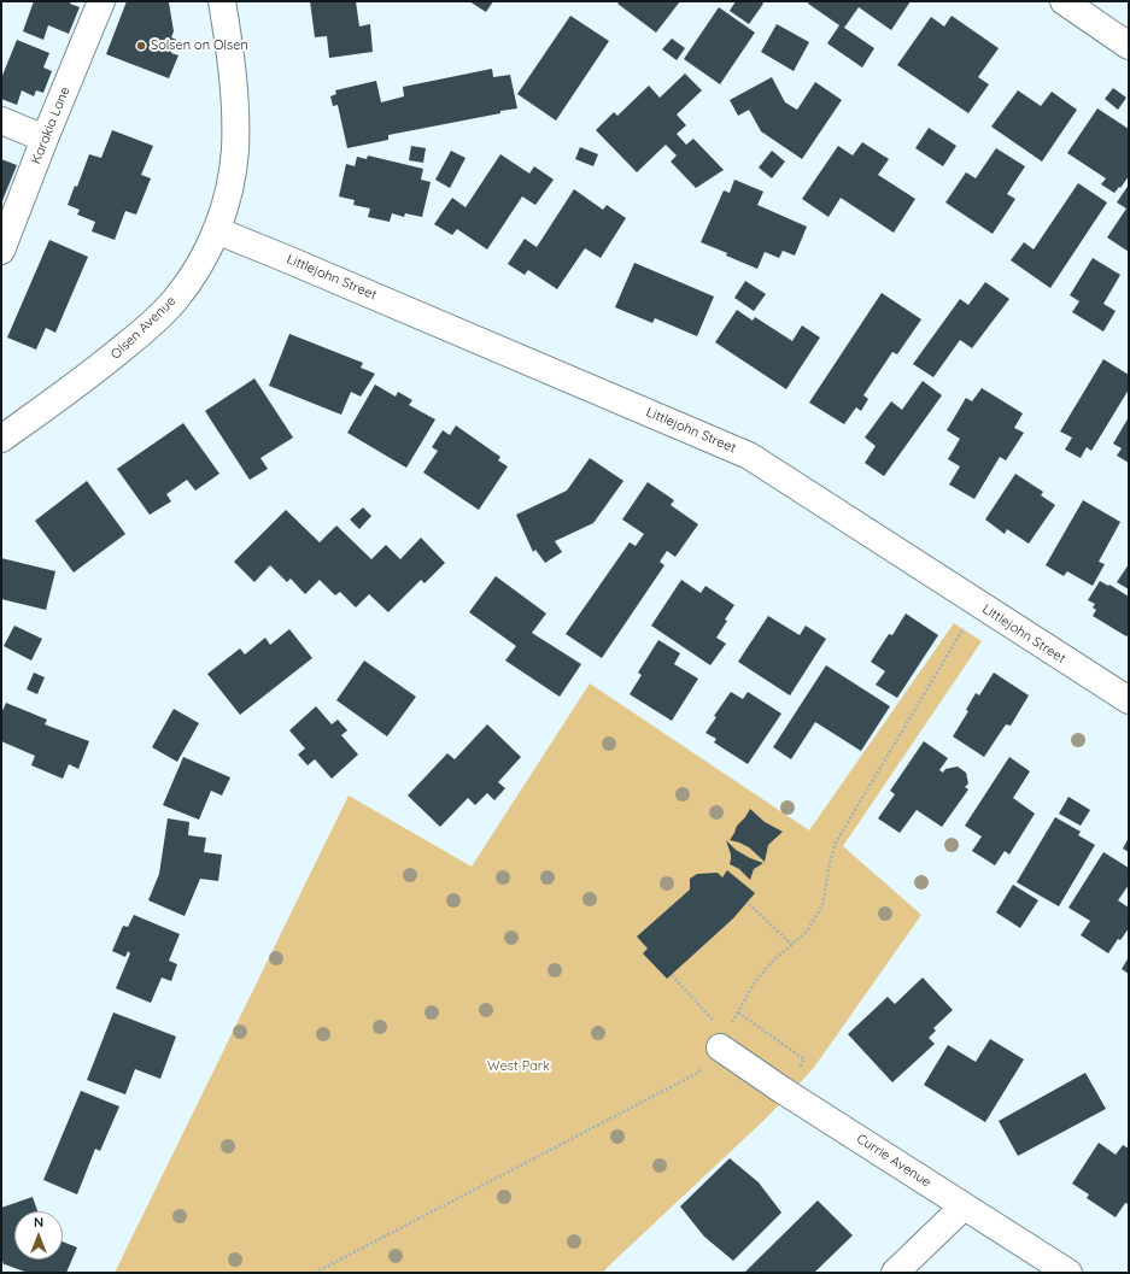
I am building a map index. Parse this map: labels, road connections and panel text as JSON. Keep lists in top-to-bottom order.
{
  "streets": {
    "street": [
      "Karakia Lane",
      "Littlejohn Street",
      "Olsen Avenue",
      "Currie Avenue"
    ]
  },
  "crossings": [
    ["Littlejohn Street", "Olsen Avenue"]
  ],
  "parks": ["West Park"],
  "places": ["Solsen on Olsen"],
  "north": "top"
}
